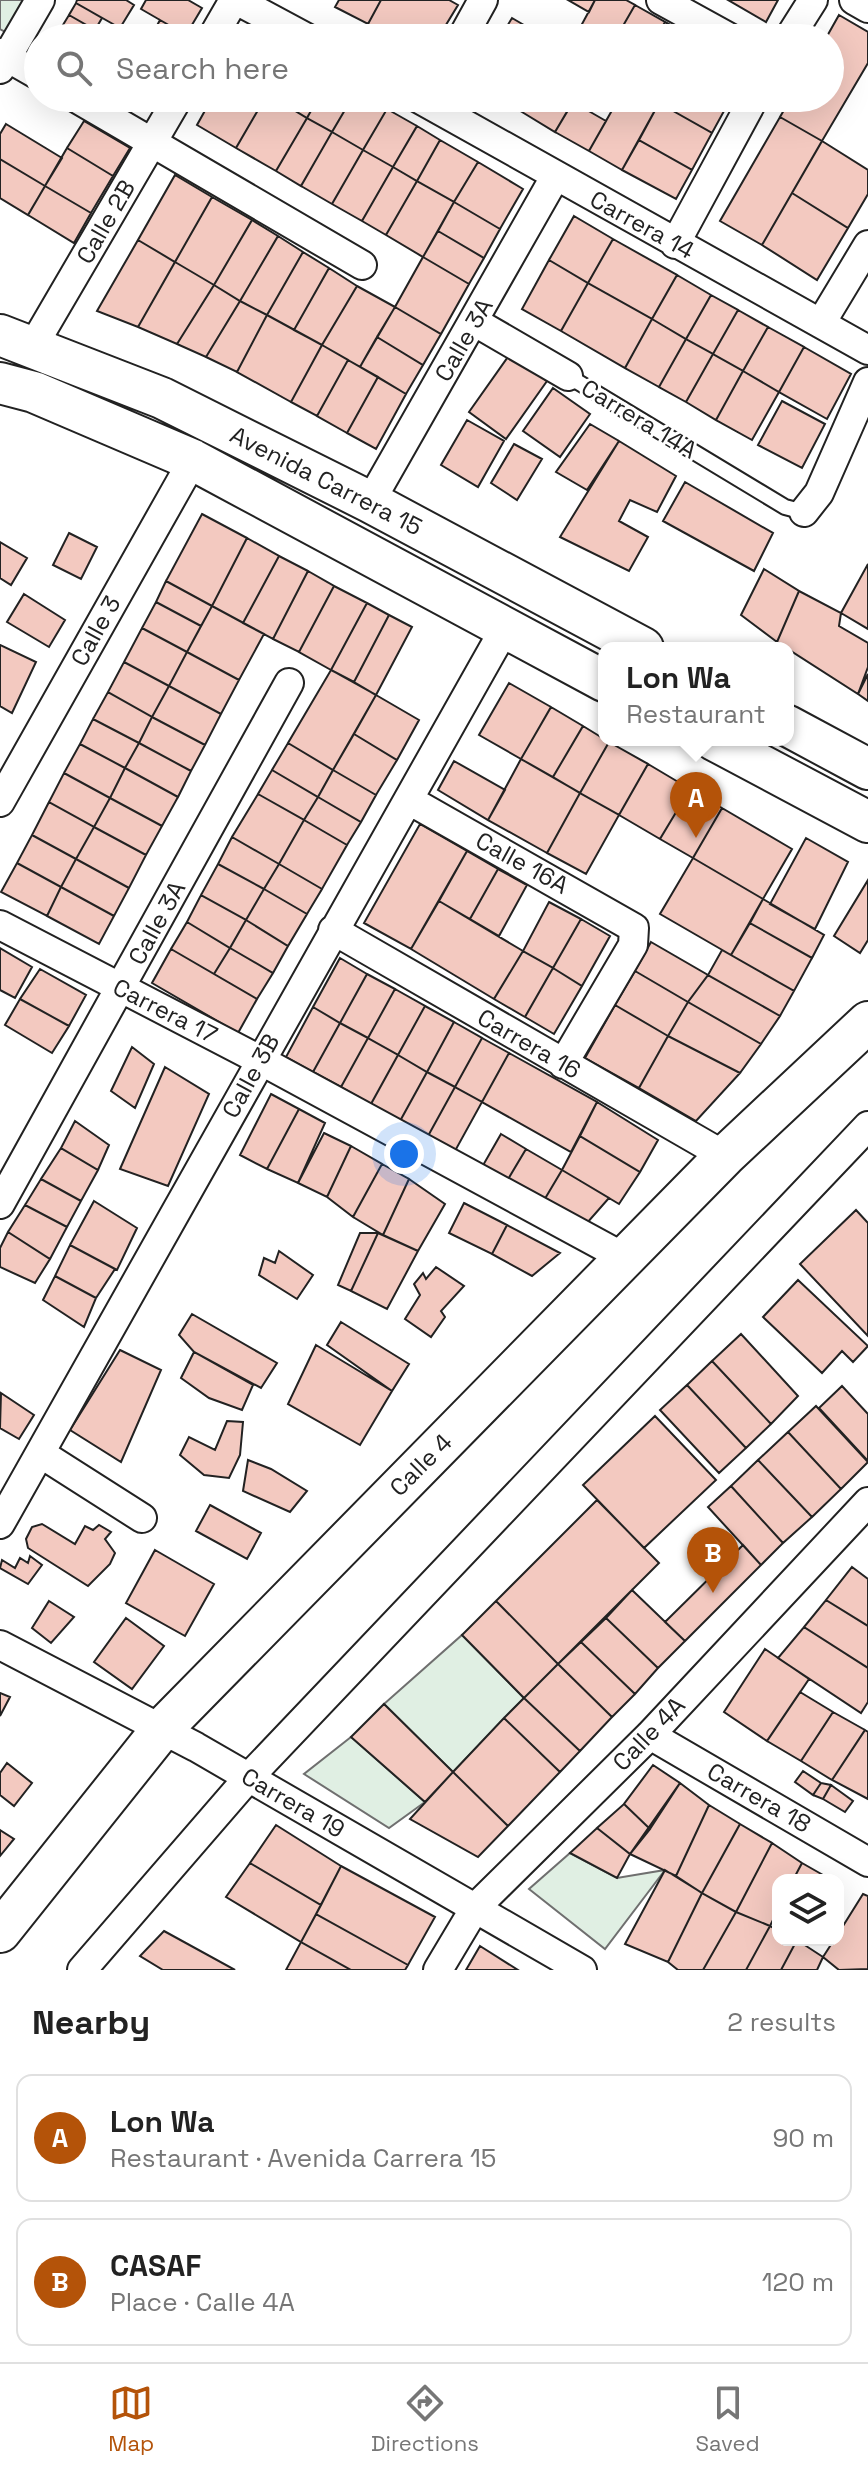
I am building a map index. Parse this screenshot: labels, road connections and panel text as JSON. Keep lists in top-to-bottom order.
{
  "streets": {
    "main road": ["Avenida Carrera 15", "Calle 4"],
    "street": [
      "Calle 2B",
      "Carrera 14",
      "Calle 3A",
      "Carrera 14A",
      "Calle 3",
      "Calle 16A",
      "Carrera 17",
      "Carrera 16",
      "Calle 3B",
      "Calle 4A",
      "Carrera 18",
      "Carrera 19"
    ]
  },
  "crossings": [
    ["Calle 2B", "Avenida Carrera 15"],
    ["Carrera 14", "Calle 3A"],
    ["Calle 3A", "Carrera 14A"],
    ["Calle 3A", "Avenida Carrera 15"],
    ["Calle 3A", "Carrera 17"],
    ["Avenida Carrera 15", "Calle 3"],
    ["Avenida Carrera 15", "Calle 3B"],
    ["Calle 16A", "Carrera 16"],
    ["Calle 16A", "Calle 3B"],
    ["Carrera 17", "Calle 3B"],
    ["Carrera 17", "Calle 4"],
    ["Carrera 16", "Calle 3B"],
    ["Carrera 16", "Calle 4"],
    ["Calle 4", "Carrera 19"],
    ["Calle 4A", "Carrera 18"],
    ["Calle 4A", "Carrera 19"]
  ],
  "page": {
    "search": "Search here",
    "popup": ["Lon Wa", "Restaurant"],
    "pins": ["A", "B"],
    "heading": ["Nearby", "2 results"],
    "list": [
      {
        "mark": "A",
        "name": "Lon Wa",
        "note": "Restaurant · Avenida Carrera 15",
        "value": "90 m"
      },
      {
        "mark": "B",
        "name": "CASAF",
        "note": "Place · Calle 4A",
        "value": "120 m"
      }
    ],
    "nav": ["Map", "Directions", "Saved"]
  }
}
